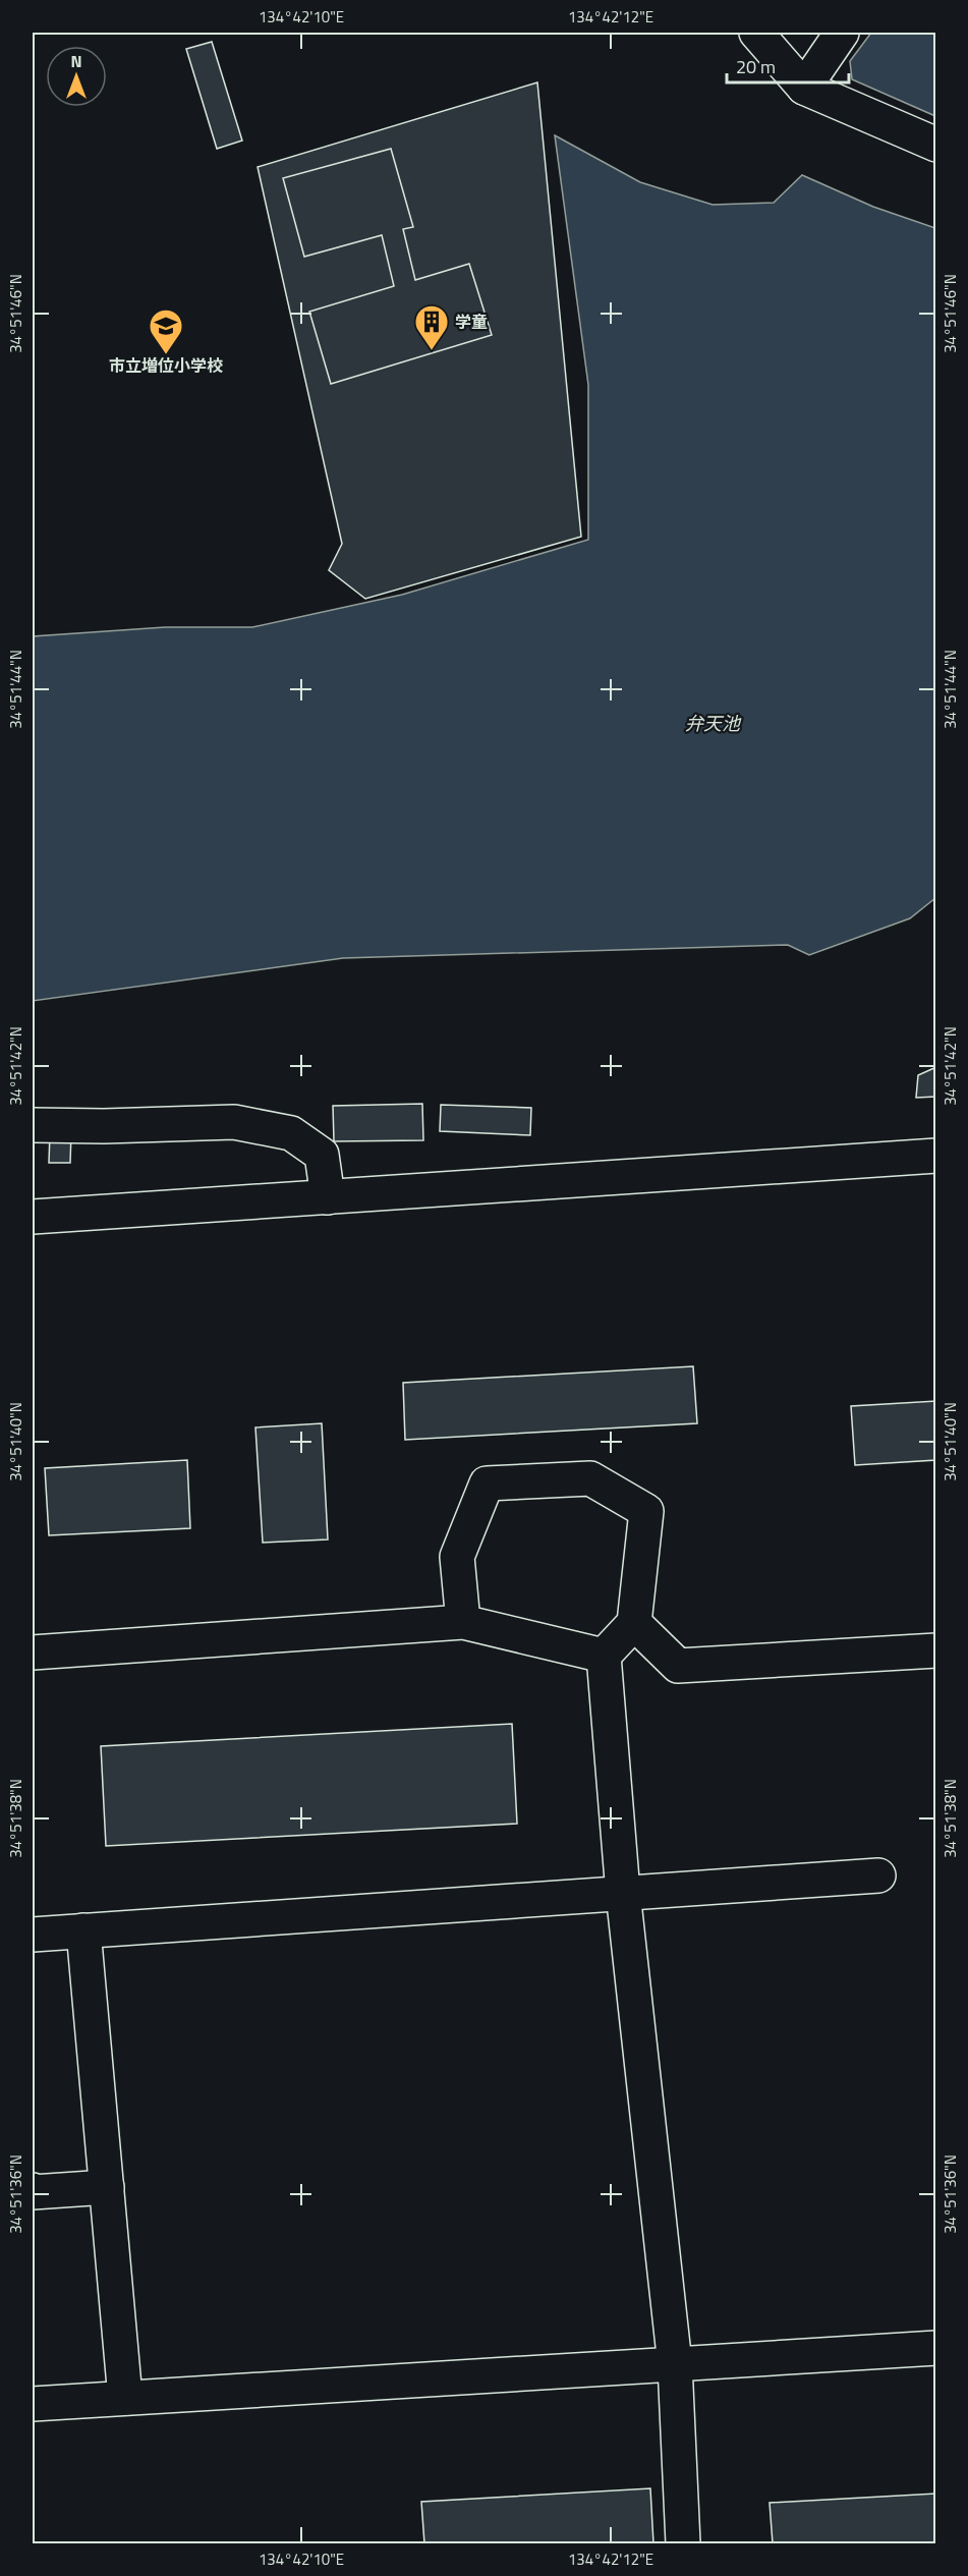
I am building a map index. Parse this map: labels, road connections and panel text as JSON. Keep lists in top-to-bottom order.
{
  "water": ["弁天池"],
  "places": {
    "building": ["学童"],
    "school or university": ["市立増位小学校"]
  },
  "scale_bar": "20 m",
  "north": "top",
  "coordinates": [
    "134°42'10\"E",
    "134°42'12\"E",
    "34°51'46\"N",
    "34°51'44\"N",
    "34°51'42\"N",
    "34°51'40\"N",
    "34°51'38\"N",
    "34°51'36\"N"
  ]
}
